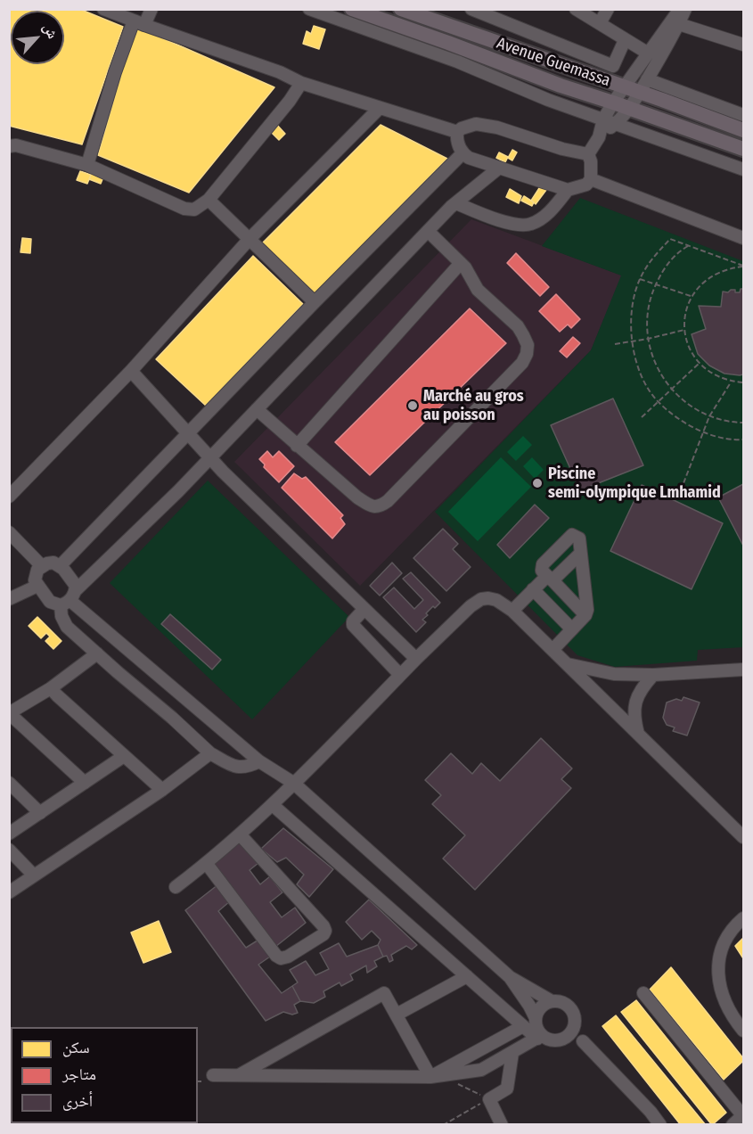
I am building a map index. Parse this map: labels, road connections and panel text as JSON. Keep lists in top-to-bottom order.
{
  "streets": {
    "main road": ["Avenue Guemassa"]
  },
  "places": ["Marché au gros au poisson", "Piscine semi-olympique Lmhamid"],
  "legend": ["سكن", "متاجر", "أخرى"],
  "north": "top right"
}
